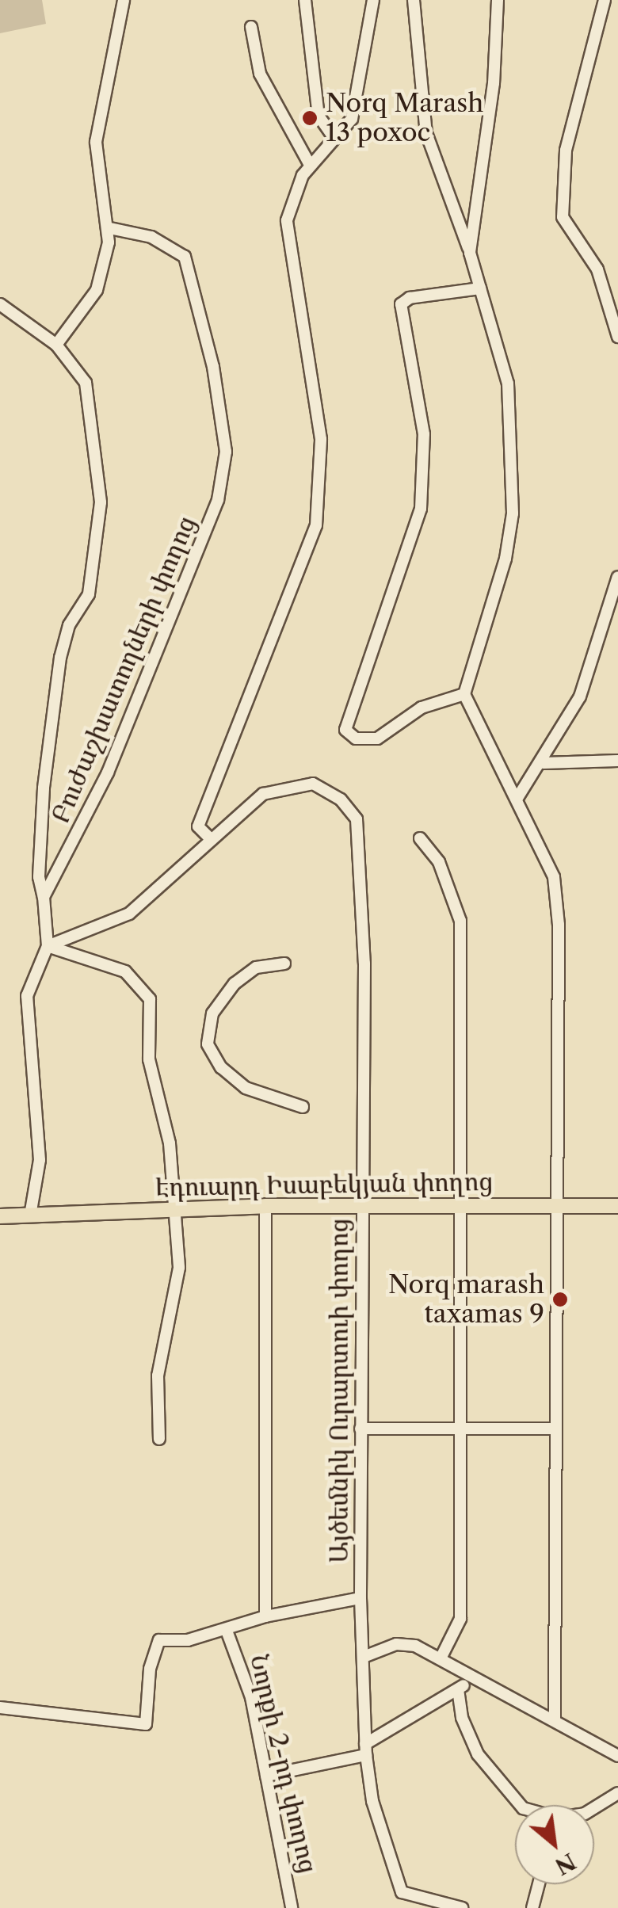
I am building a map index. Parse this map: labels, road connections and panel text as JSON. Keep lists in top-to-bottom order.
{
  "streets": {
    "main road": ["Էդուարդ Իսաբեկյան փողոց"],
    "street": ["Բուժաշխատողների փողոց", "Այծեմնիկ Ուրարտուի փողոց", "Նորքի 2-րդ փողոց"]
  },
  "crossings": [
    ["Էդուարդ Իսաբեկյան փողոց", "Այծեմնիկ Ուրարտուի փողոց"]
  ],
  "places": ["Norq Marash 13 poxoc", "Norq marash taxamas 9"],
  "north": "bottom right"
}
